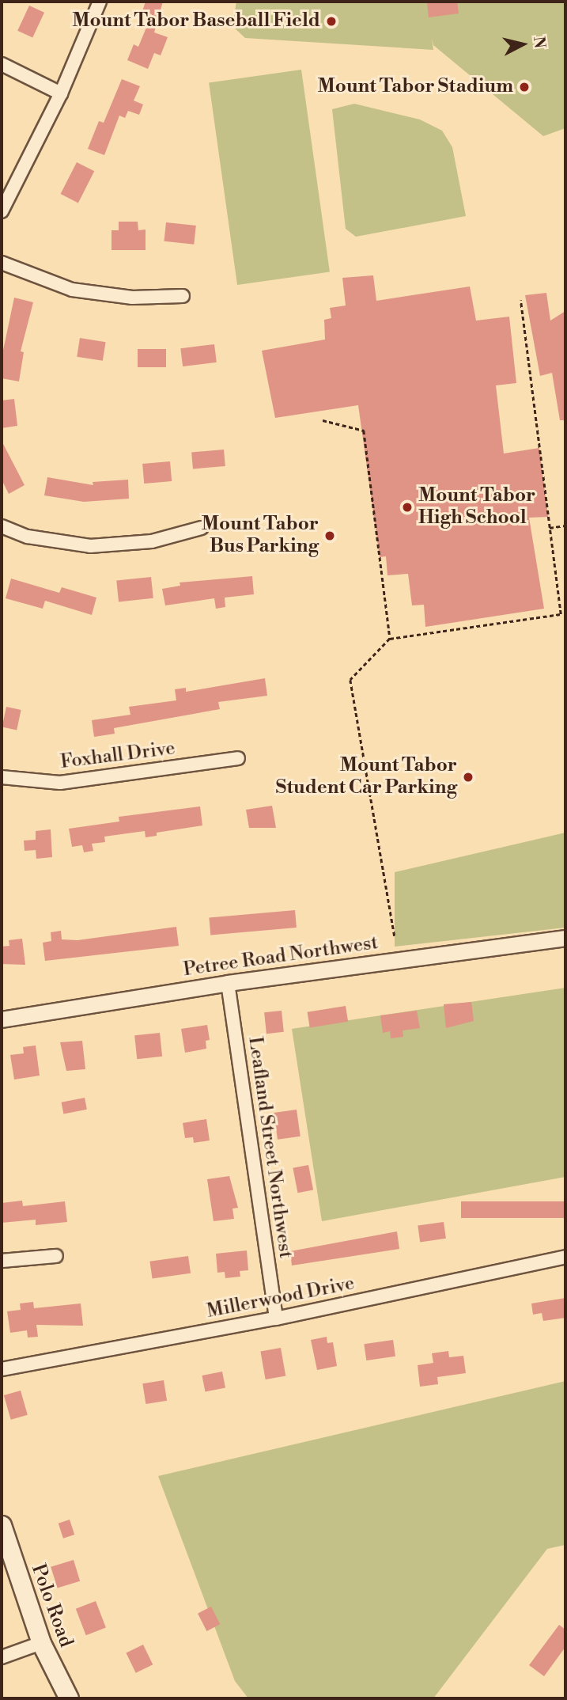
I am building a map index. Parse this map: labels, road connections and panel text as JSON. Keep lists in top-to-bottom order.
{
  "streets": {
    "main road": ["Polo Road"],
    "street": [
      "Foxhall Drive",
      "Petree Road Northwest",
      "Leafland Street Northwest",
      "Millerwood Drive"
    ]
  },
  "crossings": [
    ["Petree Road Northwest", "Leafland Street Northwest"],
    ["Leafland Street Northwest", "Millerwood Drive"]
  ],
  "places": [
    "Mount Tabor Baseball Field",
    "Mount Tabor Stadium",
    "Mount Tabor High School",
    "Mount Tabor Bus Parking",
    "Mount Tabor Student Car Parking"
  ],
  "north": "right"
}
